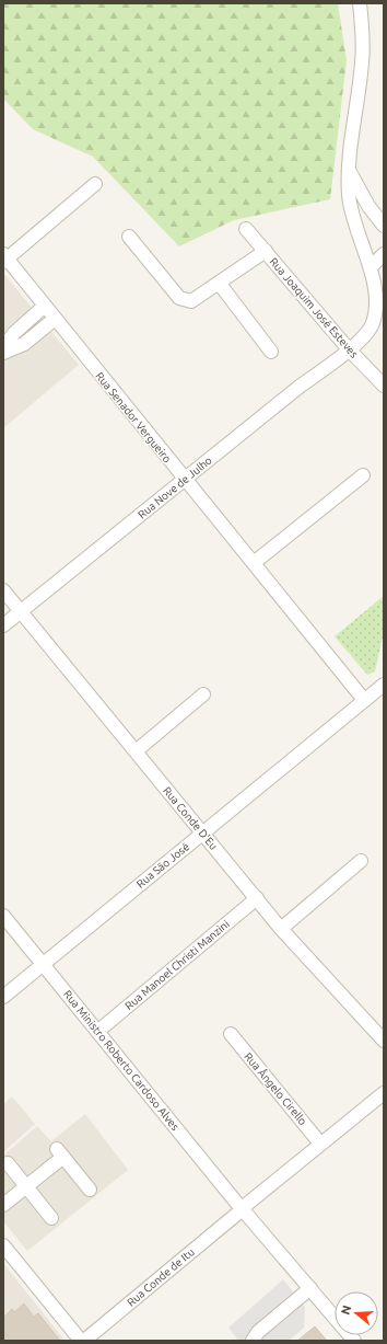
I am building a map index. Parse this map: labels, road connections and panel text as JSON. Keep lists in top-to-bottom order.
{
  "streets": {
    "street": [
      "Rua Joaquim José Esteves",
      "Rua Senador Vergueiro",
      "Rua Nove de Julho",
      "Rua Conde D'Eu",
      "Rua São José",
      "Rua Manoel Christi Manzini",
      "Rua Ministro Roberto Cardoso Alves",
      "Rua Ângelo Cirello",
      "Rua Conde de Itu"
    ]
  },
  "crossings": [
    ["Rua Joaquim José Esteves", "Rua Nove de Julho"],
    ["Rua Senador Vergueiro", "Rua Nove de Julho"],
    ["Rua Senador Vergueiro", "Rua São José"],
    ["Rua Nove de Julho", "Rua Conde D'Eu"],
    ["Rua Conde D'Eu", "Rua São José"],
    ["Rua Conde D'Eu", "Rua Manoel Christi Manzini"],
    ["Rua São José", "Rua Ministro Roberto Cardoso Alves"],
    ["Rua Manoel Christi Manzini", "Rua Ministro Roberto Cardoso Alves"],
    ["Rua Ministro Roberto Cardoso Alves", "Rua Conde de Itu"],
    ["Rua Ângelo Cirello", "Rua Conde de Itu"]
  ],
  "north": "left"
}
